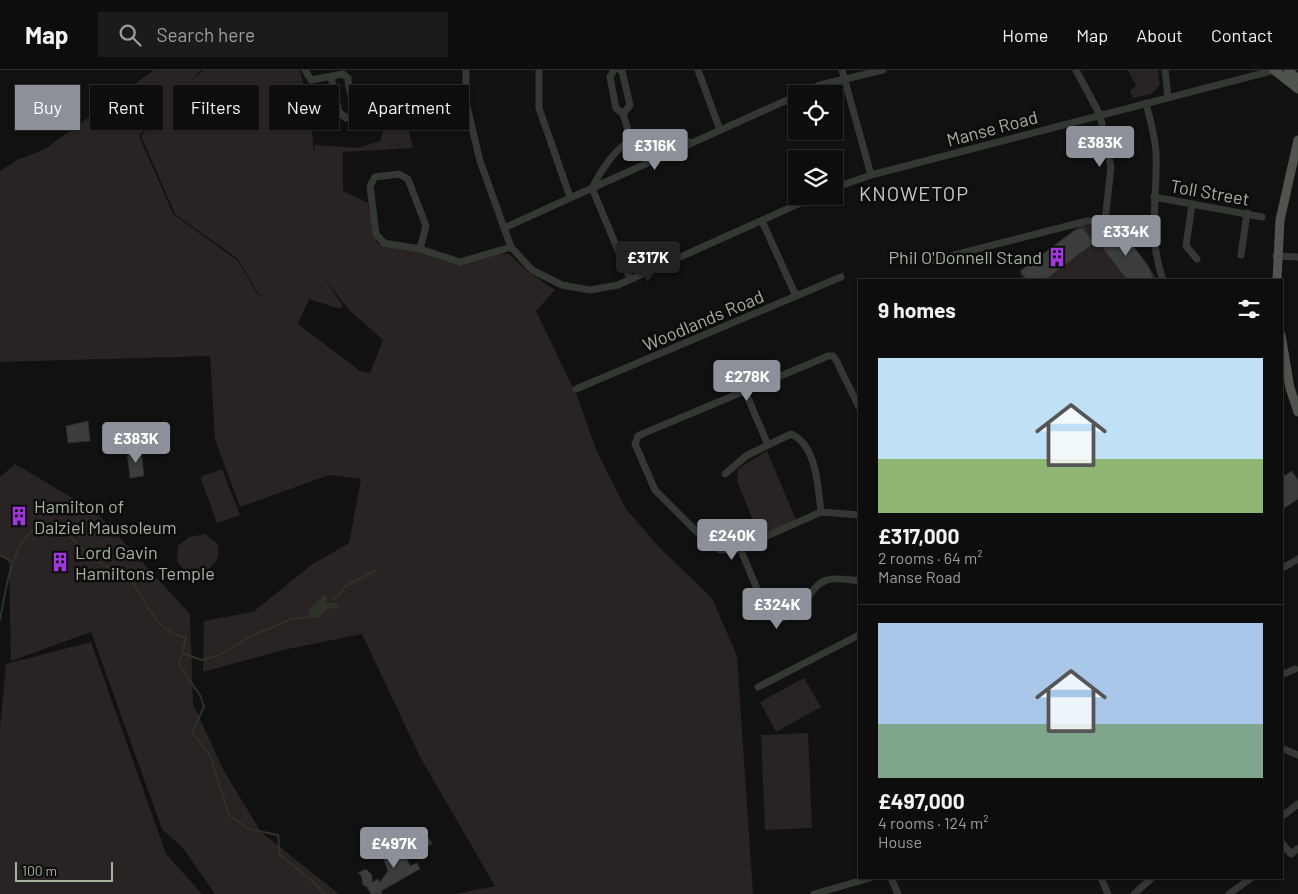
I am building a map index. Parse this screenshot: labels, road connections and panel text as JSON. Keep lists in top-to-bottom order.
{
  "streets": {
    "street": ["Manse Road", "Toll Street", "Woodlands Road"]
  },
  "districts": ["KNOWETOP"],
  "places": {
    "building": ["Phil O'Donnell Stand", "Hamilton of Dalziel Mausoleum", "Lord Gavin Hamiltons Temple"]
  },
  "scale_bar": "100 m",
  "page": {
    "header": "Map",
    "search": "Search here",
    "nav": [
      "Home",
      "Map",
      "About",
      "Contact"
    ],
    "chip": [
      "Buy",
      "Rent",
      "Filters",
      "New",
      "Apartment"
    ],
    "price": [
      "£383K",
      "£316K",
      "£334K",
      "£317K",
      "£278K",
      "£383K",
      "£240K",
      "£324K",
      "£497K"
    ],
    "heading": "9 homes",
    "list": [
      {
        "name": "£317,000",
        "note": "2 rooms · 64 m² · Manse Road"
      },
      {
        "name": "£497,000",
        "note": "4 rooms · 124 m² · House"
      }
    ],
    "scale": "100 m"
  }
}
